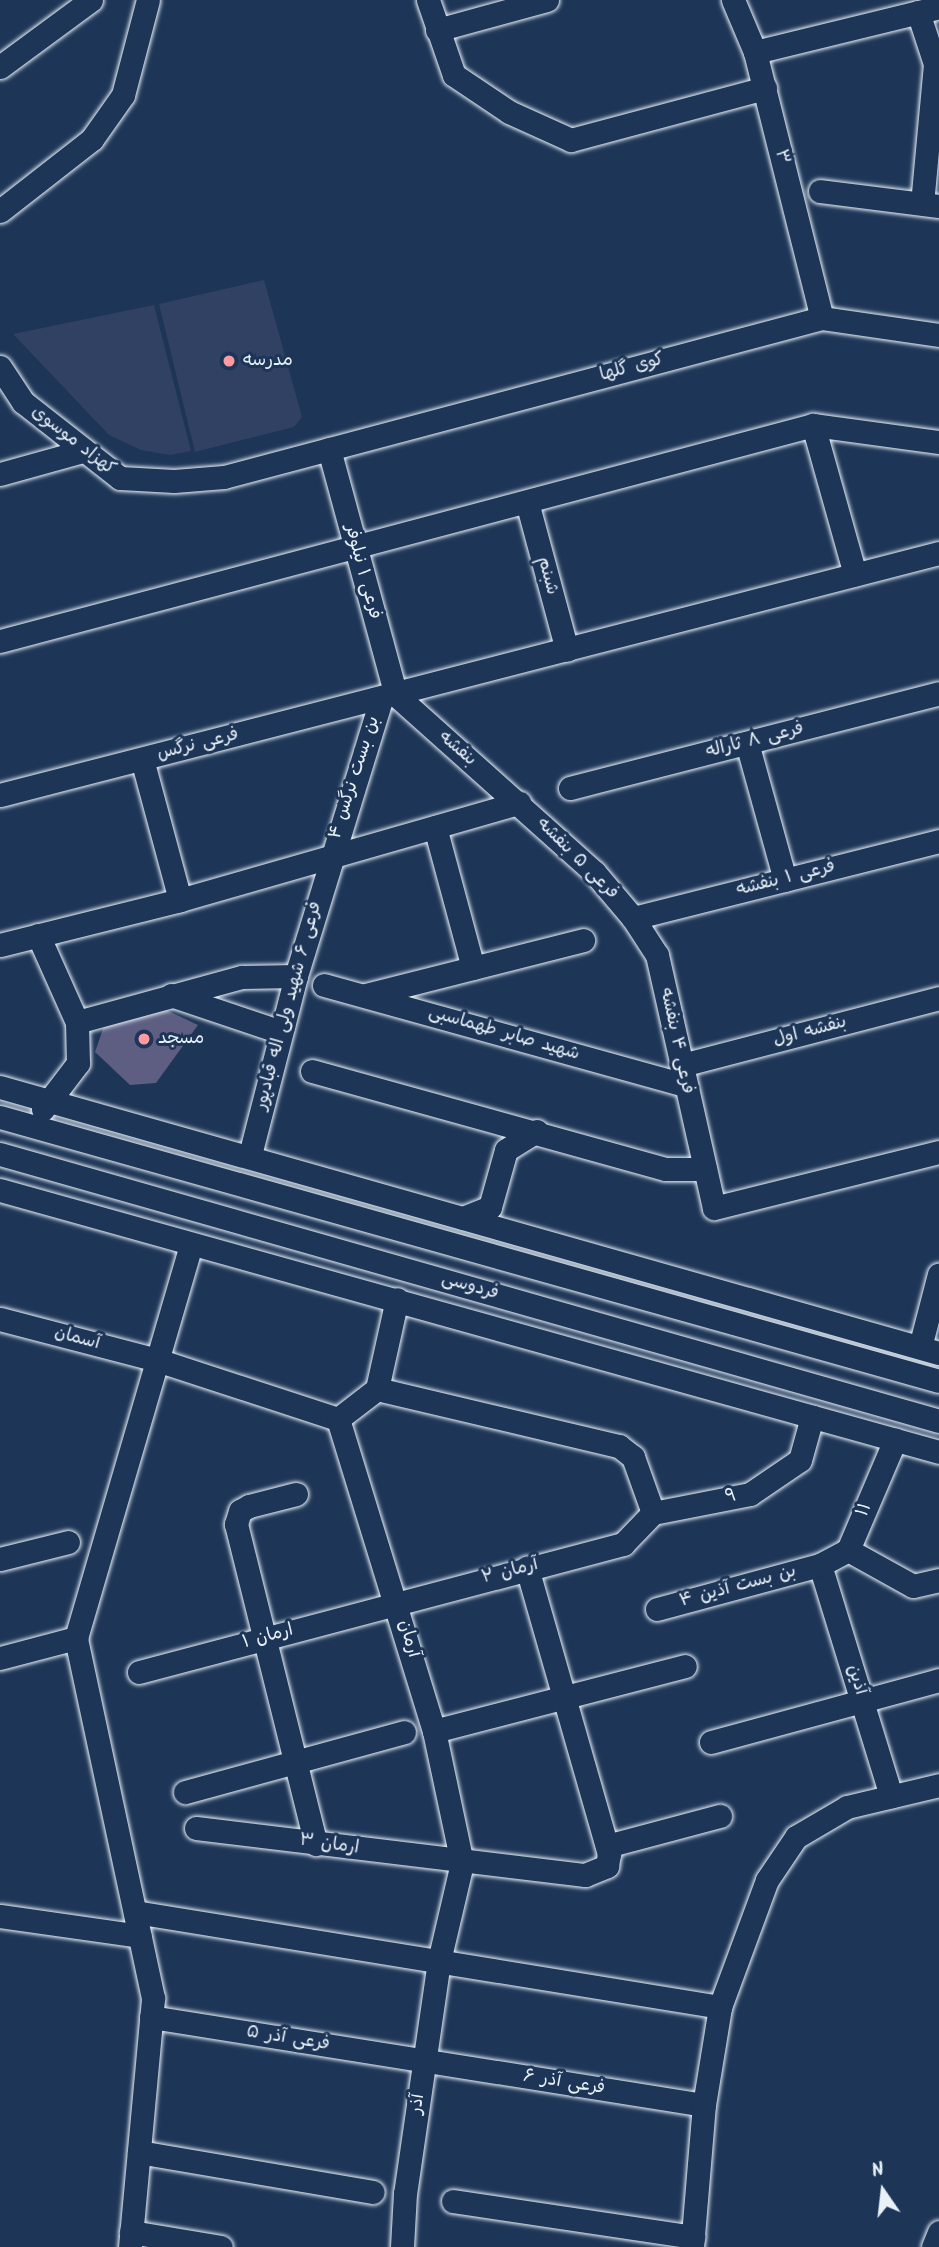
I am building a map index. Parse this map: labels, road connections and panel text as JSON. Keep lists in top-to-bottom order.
{
  "streets": {
    "street": [
      "۳",
      "کوی گلها",
      "کهزاد موسوی",
      "فرعی ۱ نیلوفر",
      "شبنم",
      "فرعی ۸ ثاراله",
      "فرعی نرگس",
      "بنفشه",
      "بن بست نرگس ۴",
      "فرعی ۵ بنفشه",
      "فرعی ۱ بنفشه",
      "فرعی ۶ شهید ولی اله قبادپور",
      "بنفشه اول",
      "شهید صابر طهماسبی",
      "فرعی ۴ بنفشه",
      "فردوسی",
      "آسمان",
      "۹",
      "۱۱",
      "آرمان ۲",
      "بن بست آذین ۴",
      "ارمان ۱",
      "آرمان",
      "آذین",
      "ارمان ۳",
      "فرعی آذر ۵",
      "فرعی آذر ۶",
      "آذر"
    ]
  },
  "crossings": [
    ["۳", "کوی گلها"],
    ["کوی گلها", "کهزاد موسوی"],
    ["کوی گلها", "فرعی ۱ نیلوفر"],
    ["کهزاد موسوی", "فرعی ۱ نیلوفر"],
    ["فرعی ۱ نیلوفر", "فرعی نرگس"],
    ["فرعی ۱ نیلوفر", "بنفشه"],
    ["فرعی ۱ نیلوفر", "بن بست نرگس ۴"],
    ["شبنم", "فرعی نرگس"],
    ["فرعی نرگس", "بنفشه"],
    ["فرعی نرگس", "بن بست نرگس ۴"],
    ["بنفشه", "بن بست نرگس ۴"],
    ["بنفشه", "فرعی ۵ بنفشه"],
    ["بن بست نرگس ۴", "فرعی ۶ شهید ولی اله قبادپور"],
    ["فرعی ۵ بنفشه", "فرعی ۱ بنفشه"],
    ["فرعی ۵ بنفشه", "فرعی ۴ بنفشه"],
    ["فرعی ۱ بنفشه", "فرعی ۴ بنفشه"],
    ["بنفشه اول", "شهید صابر طهماسبی"],
    ["بنفشه اول", "فرعی ۴ بنفشه"],
    ["شهید صابر طهماسبی", "فرعی ۴ بنفشه"],
    ["آسمان", "آرمان"],
    ["۹", "آرمان ۲"],
    ["آرمان ۲", "ارمان ۱"],
    ["آرمان ۲", "آرمان"],
    ["بن بست آذین ۴", "آذین"],
    ["ارمان ۱", "آرمان"],
    ["آرمان", "ارمان ۳"],
    ["آرمان", "آذر"],
    ["ارمان ۳", "آذر"],
    ["فرعی آذر ۵", "فرعی آذر ۶"],
    ["فرعی آذر ۵", "آذر"],
    ["فرعی آذر ۶", "آذر"]
  ],
  "places": ["مدرسه", "مسجد"],
  "north": "top"
}
